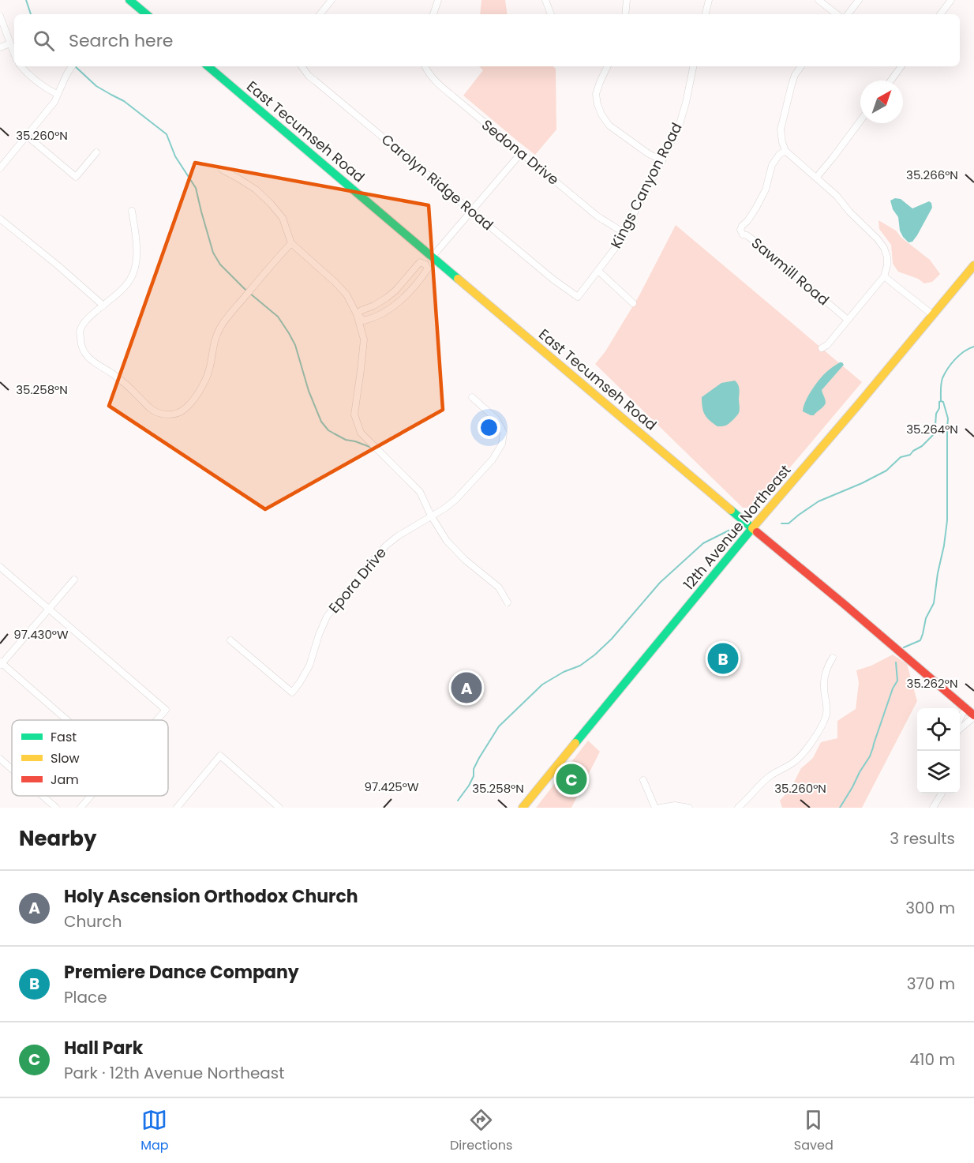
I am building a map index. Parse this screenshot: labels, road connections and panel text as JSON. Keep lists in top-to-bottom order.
{
  "streets": {
    "main road": ["East Tecumseh Road", "12th Avenue Northeast"],
    "street": [
      "Sedona Drive",
      "Carolyn Ridge Road",
      "Kings Canyon Road",
      "Sawmill Road",
      "Epora Drive"
    ]
  },
  "crossings": [
    ["East Tecumseh Road", "12th Avenue Northeast"],
    ["Sedona Drive", "Kings Canyon Road"],
    ["Carolyn Ridge Road", "Kings Canyon Road"]
  ],
  "legend": ["Fast", "Slow", "Jam"],
  "north": "top right",
  "page": {
    "search": "Search here",
    "pins": ["B", "A", "C"],
    "heading": ["Nearby", "3 results"],
    "list": [
      {
        "mark": "A",
        "name": "Holy Ascension Orthodox Church",
        "note": "Church",
        "value": "300 m"
      },
      {
        "mark": "B",
        "name": "Premiere Dance Company",
        "note": "Place",
        "value": "370 m"
      },
      {
        "mark": "C",
        "name": "Hall Park",
        "note": "Park · 12th Avenue Northeast",
        "value": "410 m"
      }
    ],
    "nav": ["Map", "Directions", "Saved"]
  },
  "coordinates": [
    "35.260°N",
    "35.266°N",
    "35.258°N",
    "35.264°N",
    "97.430°W",
    "35.262°N",
    "97.425°W"
  ]
}
